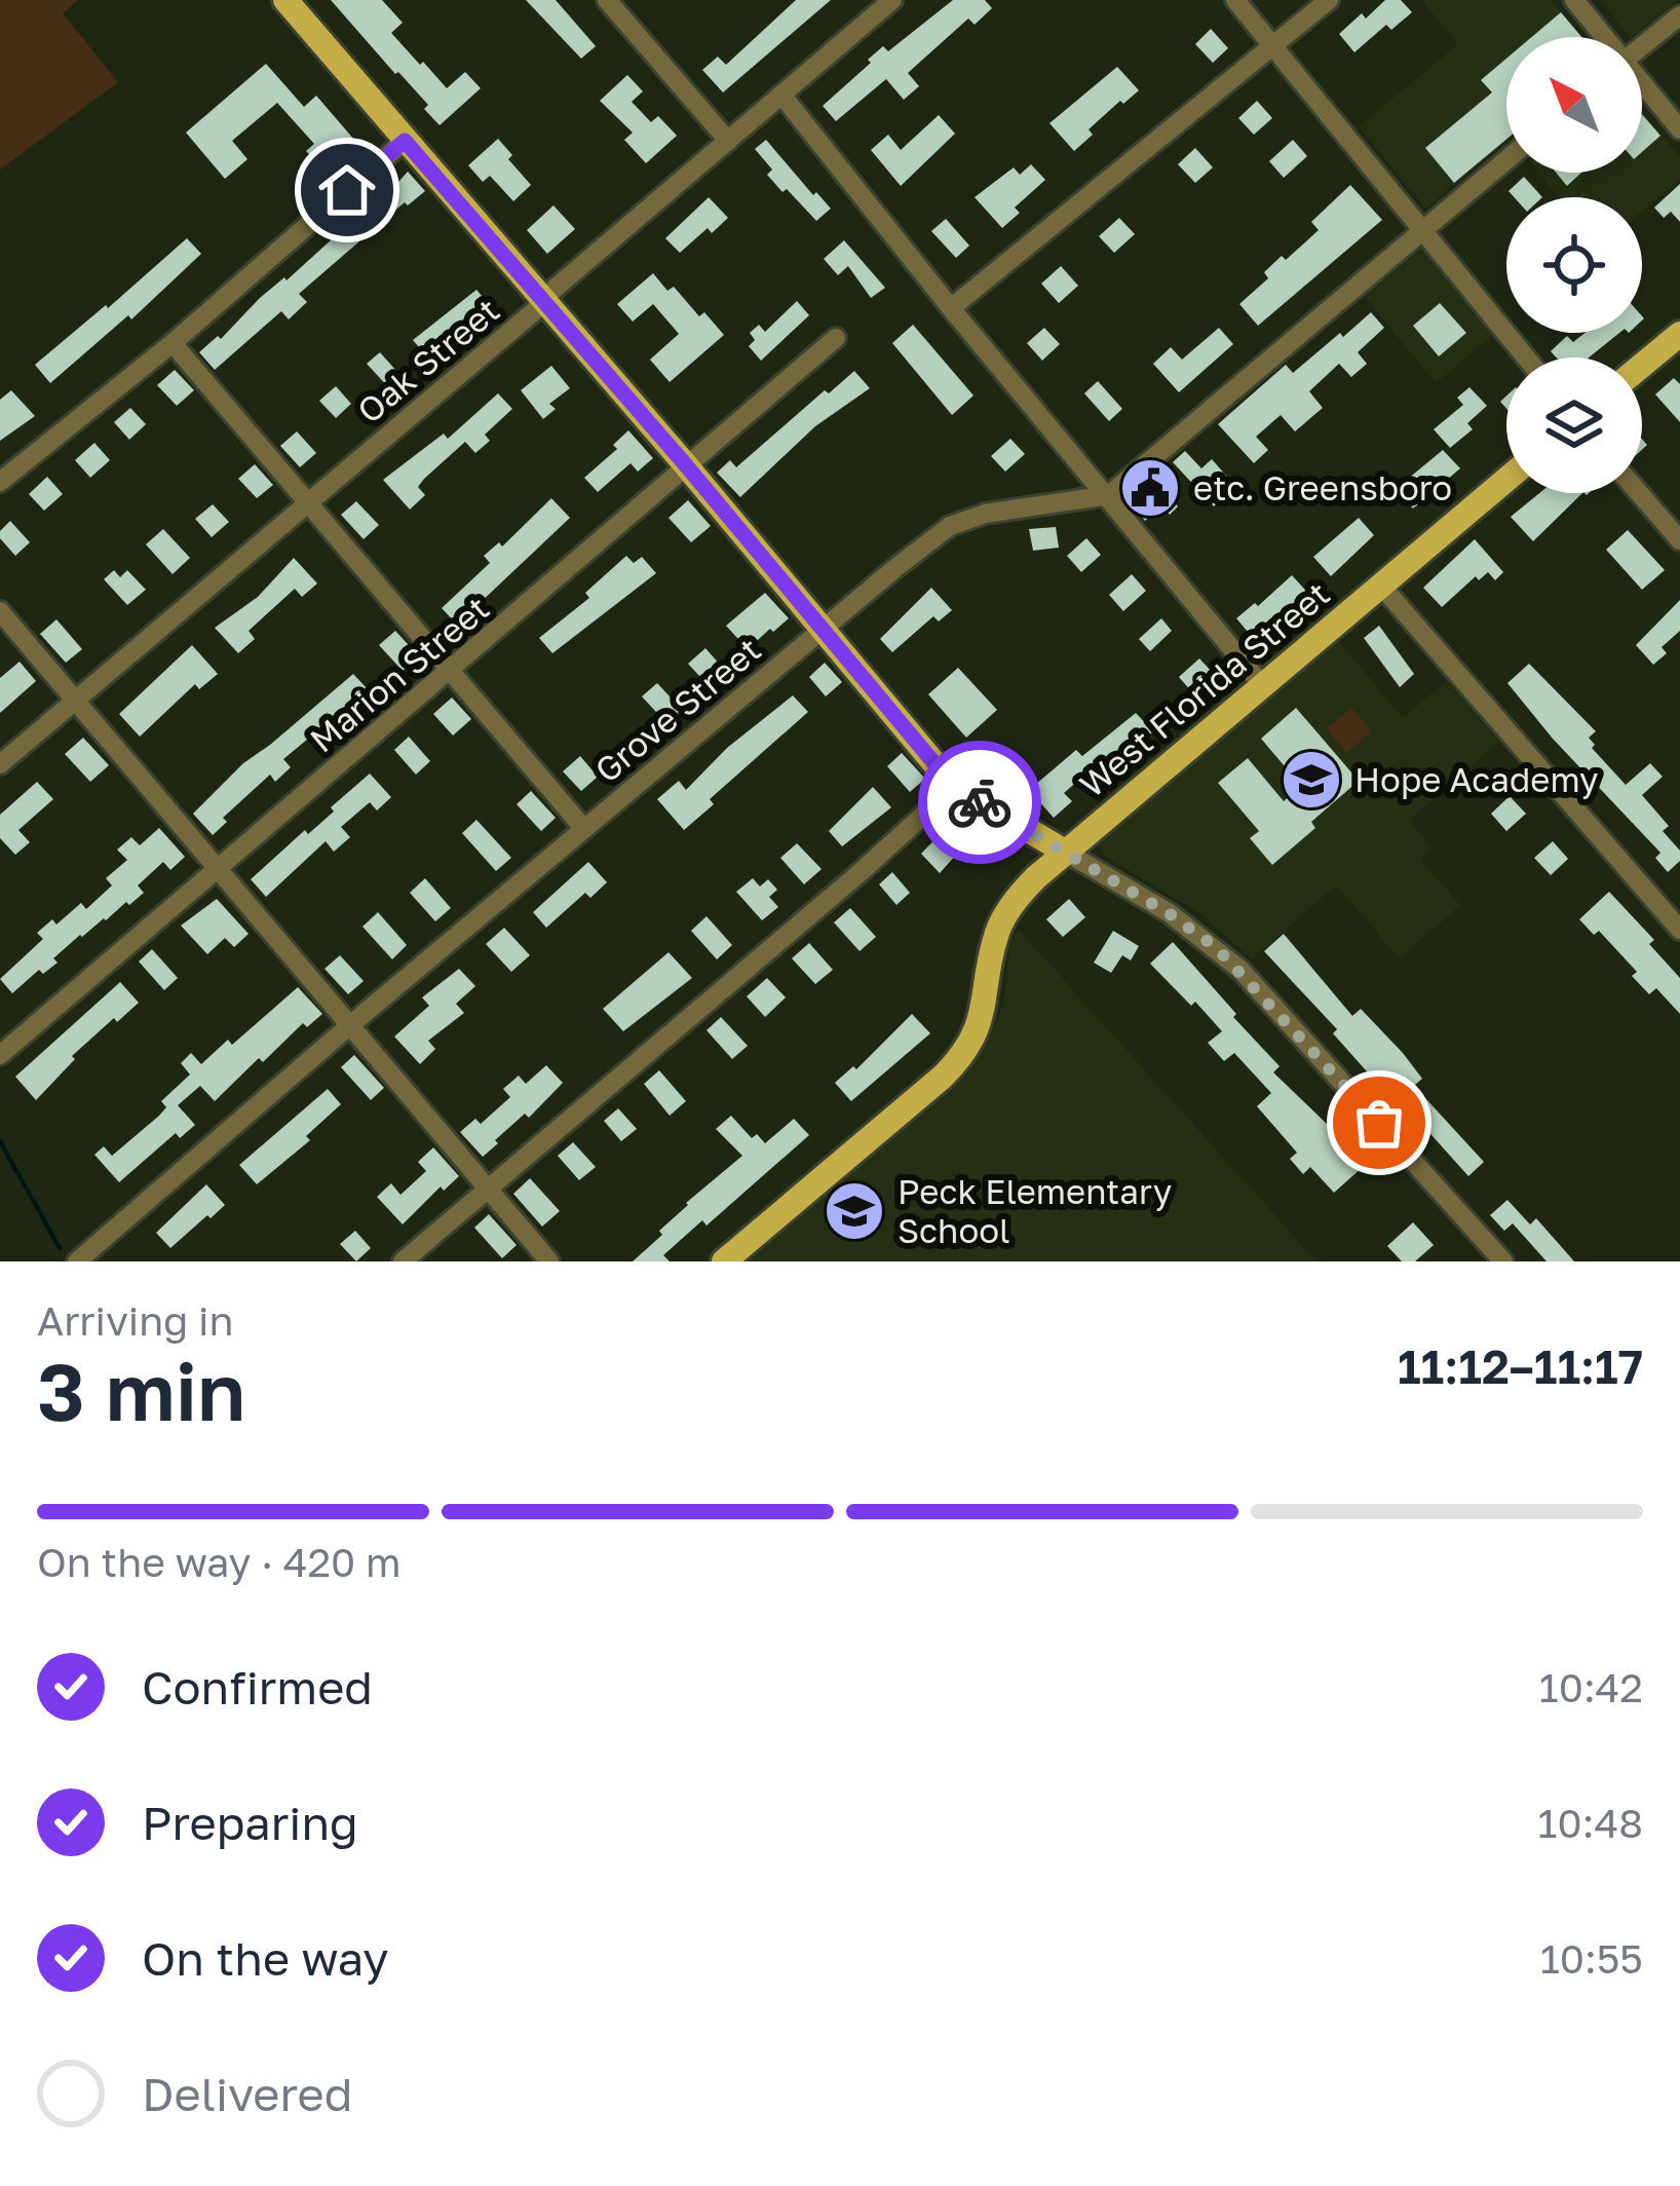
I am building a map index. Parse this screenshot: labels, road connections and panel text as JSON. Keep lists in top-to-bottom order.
{
  "streets": {
    "main road": ["West Florida Street"],
    "street": ["Oak Street", "Marion Street", "Grove Street"]
  },
  "places": {
    "public building": ["etc. Greensboro"],
    "school or university": ["Hope Academy", "Peck Elementary School"]
  },
  "north": "top left",
  "page": {
    "heading": ["3 min", "Arriving in", "11:12–11:17"],
    "bar": "On the way · 420 m",
    "list": [
      ["Confirmed", "10:42"],
      ["Preparing", "10:48"],
      ["On the way", "10:55"],
      "Delivered"
    ]
  }
}
